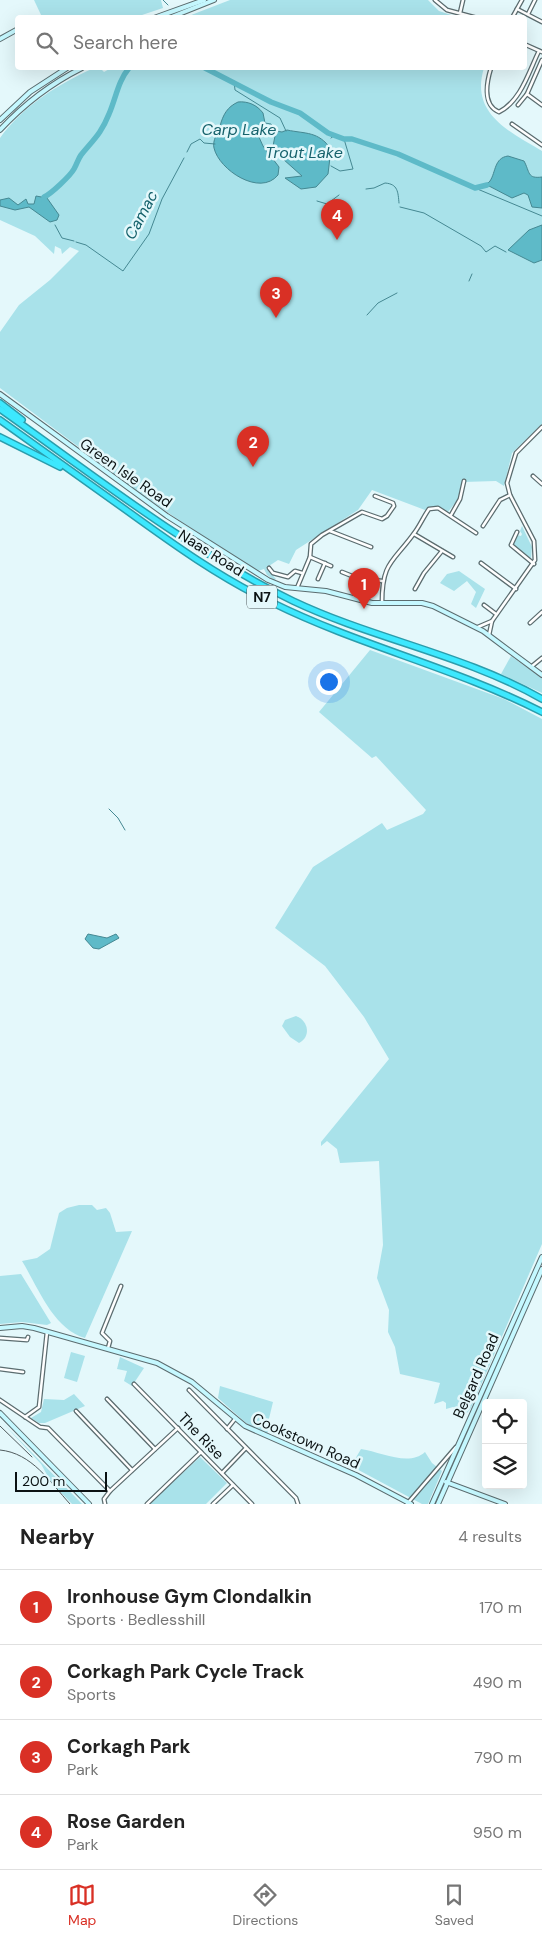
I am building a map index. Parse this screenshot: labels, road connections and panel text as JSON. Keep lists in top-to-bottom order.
{
  "streets": {
    "highway": ["Naas Road", "N7"],
    "street": [
      "Green Isle Road",
      "Belgard Road",
      "The Rise",
      "Cookstown Road"
    ]
  },
  "crossings": [
    ["Naas Road", "N7"]
  ],
  "water": ["Carp Lake", "Trout Lake", "Camac"],
  "scale_bar": "200 m",
  "page": {
    "search": "Search here",
    "pins": [
      "4",
      "3",
      "2",
      "1"
    ],
    "scale": "200 m",
    "heading": ["Nearby", "4 results"],
    "list": [
      {
        "mark": "1",
        "name": "Ironhouse Gym Clondalkin",
        "note": "Sports · Bedlesshill",
        "value": "170 m"
      },
      {
        "mark": "2",
        "name": "Corkagh Park Cycle Track",
        "note": "Sports",
        "value": "490 m"
      },
      {
        "mark": "3",
        "name": "Corkagh Park",
        "note": "Park",
        "value": "790 m"
      },
      {
        "mark": "4",
        "name": "Rose Garden",
        "note": "Park",
        "value": "950 m"
      }
    ],
    "nav": ["Map", "Directions", "Saved"]
  }
}
